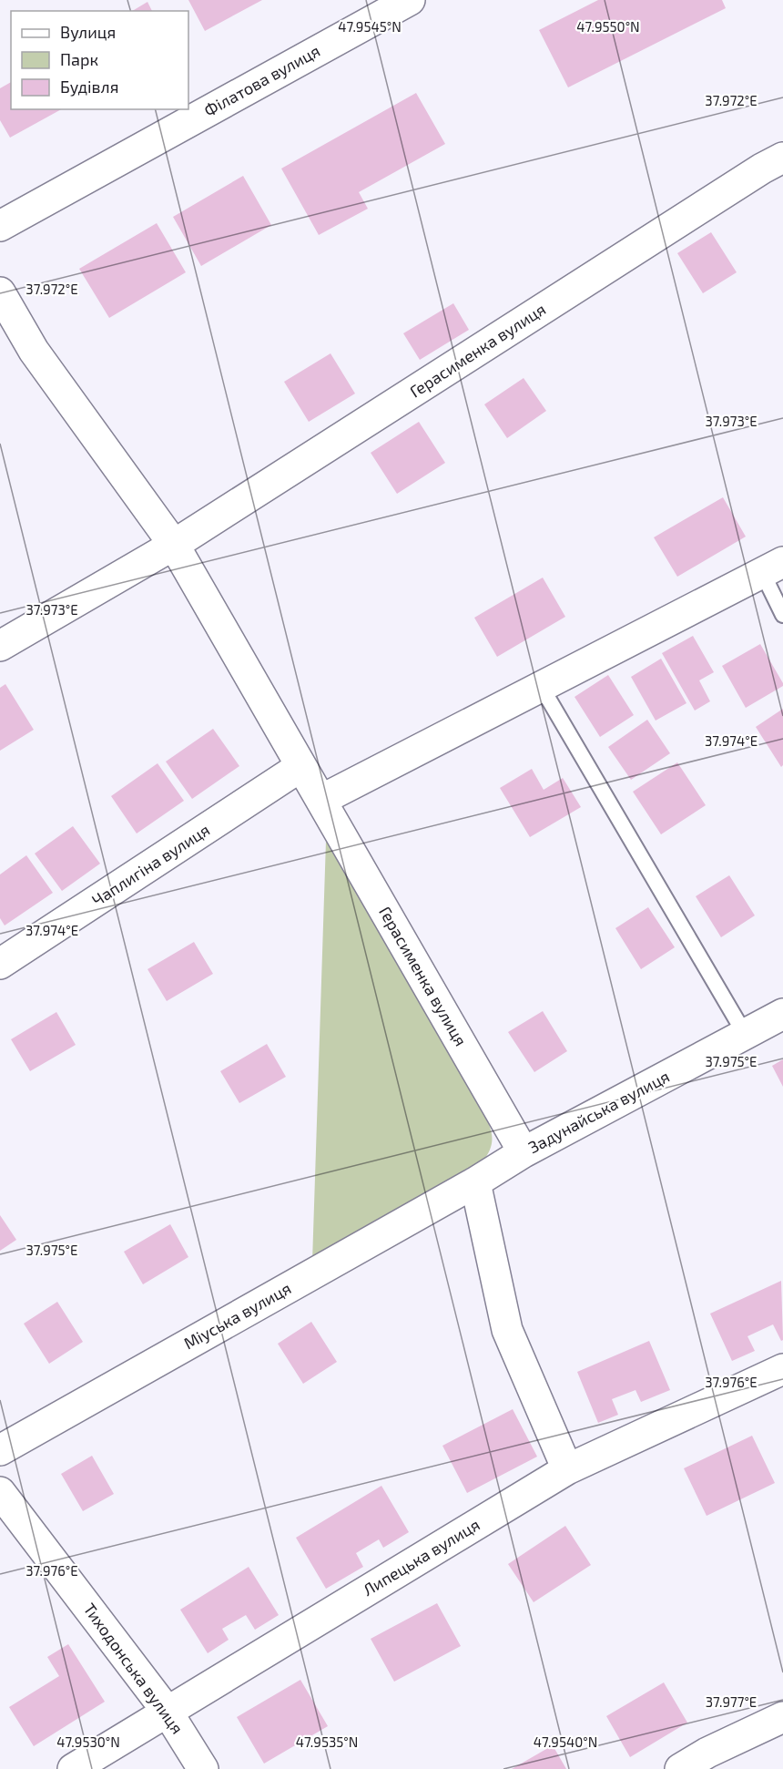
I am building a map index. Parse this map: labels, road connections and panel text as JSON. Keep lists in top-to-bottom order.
{
  "streets": {
    "street": [
      "Філатова вулиця",
      "Герасименка вулиця",
      "Чаплигіна вулиця",
      "Задунайська вулиця",
      "Міуська вулиця",
      "Липецька вулиця",
      "Тиходонська вулиця"
    ]
  },
  "crossings": [
    ["Герасименка вулиця", "Чаплигіна вулиця"],
    ["Герасименка вулиця", "Задунайська вулиця"],
    ["Задунайська вулиця", "Міуська вулиця"],
    ["Липецька вулиця", "Тиходонська вулиця"]
  ],
  "legend": ["Вулиця", "Парк", "Будівля"],
  "coordinates": [
    "47.9545°N",
    "47.9550°N",
    "37.972°E",
    "37.973°E",
    "37.974°E",
    "37.975°E",
    "37.976°E",
    "37.977°E",
    "47.9530°N",
    "47.9535°N",
    "47.9540°N"
  ]
}
